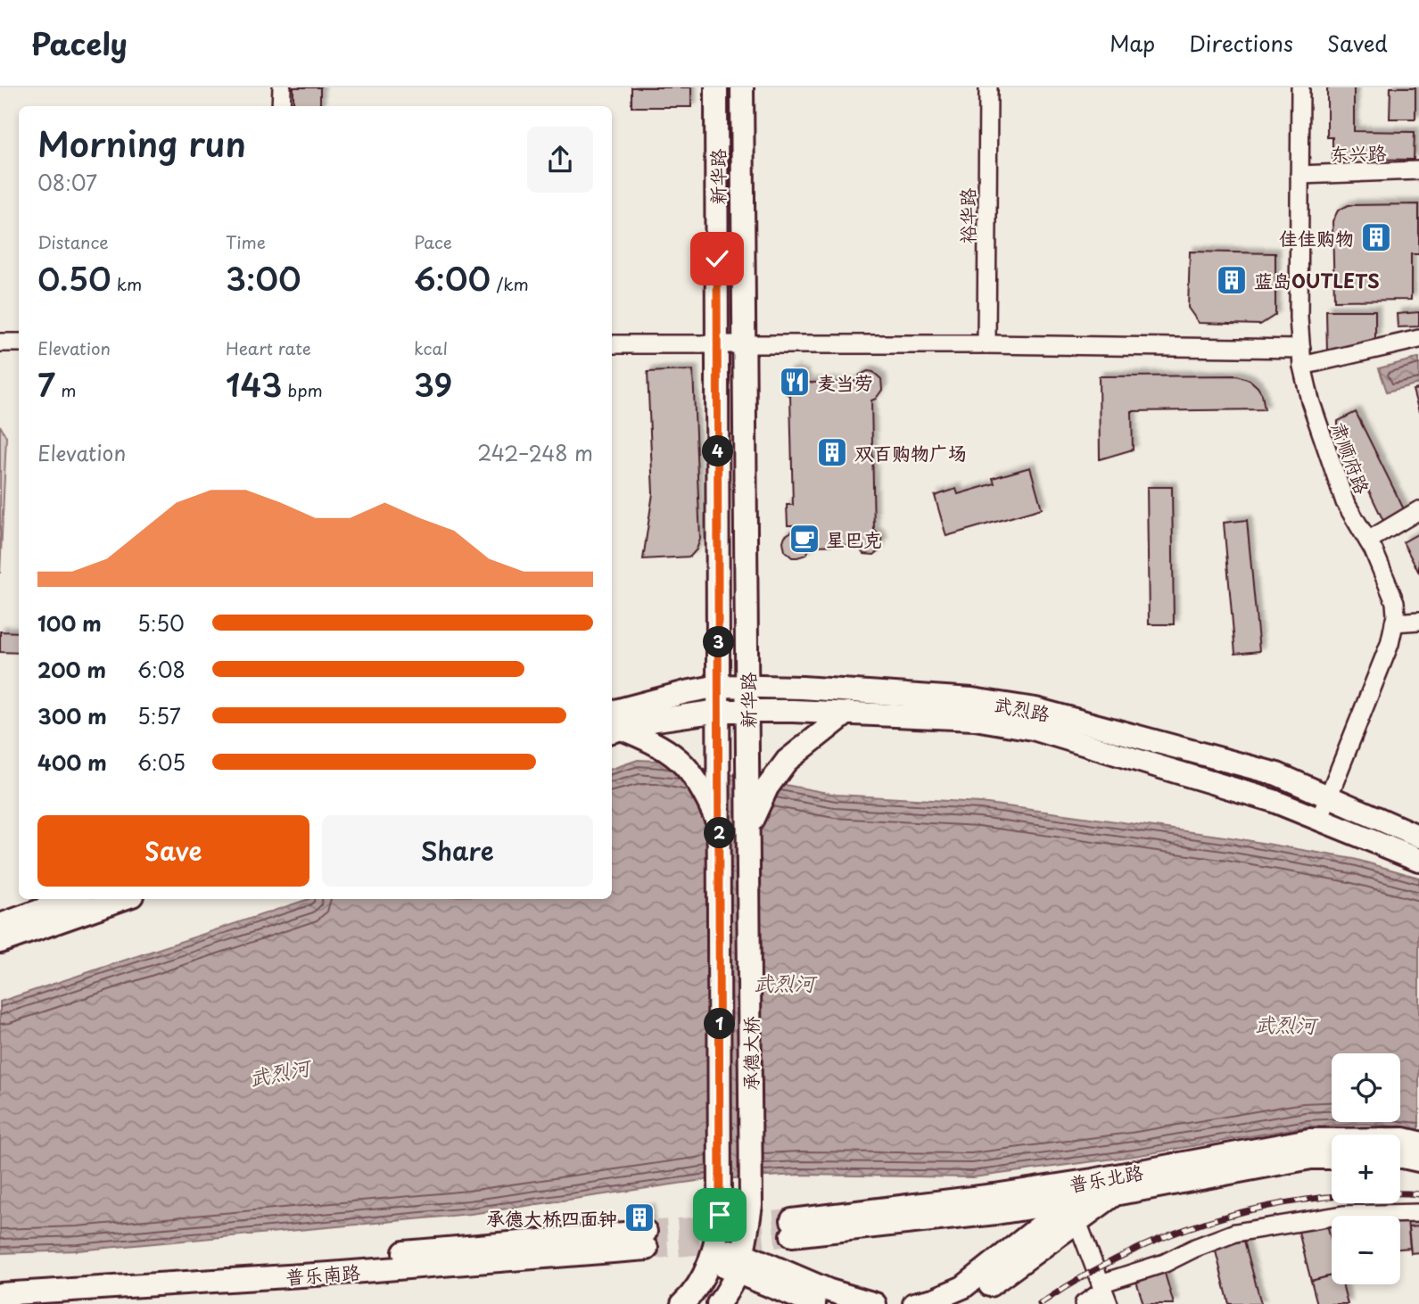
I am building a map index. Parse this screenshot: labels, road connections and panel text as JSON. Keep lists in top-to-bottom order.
{
  "streets": {
    "main road": [
      "新华路",
      "武烈路",
      "承德大桥",
      "普乐北路",
      "普乐南路"
    ],
    "street": ["东兴路", "裕华路", "肃顺府路"]
  },
  "crossings": [
    ["东兴路", "肃顺府路"],
    ["新华路", "武烈路"],
    ["新华路", "承德大桥"],
    ["肃顺府路", "武烈路"]
  ],
  "water": ["武烈河"],
  "places": {
    "building": [
      "佳佳购物",
      "蓝岛OUTLETS",
      "双百购物广场",
      "承德大桥四面钟"
    ],
    "restaurant": ["麦当劳"],
    "cafe": ["星巴克"]
  },
  "page": {
    "header": "Pacely",
    "nav": ["Map", "Directions", "Saved"],
    "heading": ["Morning run", "08:07"],
    "stats": [
      ["Distance", "0.50 km"],
      ["Time", "3:00"],
      ["Pace", "6:00 /km"],
      ["Elevation", "7 m"],
      ["Heart rate", "143 bpm"],
      ["kcal", "39"]
    ],
    "chart": ["Elevation", "242–248 m"],
    "pins": [
      "4",
      "3",
      "2",
      "1"
    ],
    "list": [
      {
        "name": "100 m",
        "note": "5:50"
      },
      {
        "name": "200 m",
        "note": "6:08"
      },
      {
        "name": "300 m",
        "note": "5:57"
      },
      {
        "name": "400 m",
        "note": "6:05"
      }
    ],
    "buttons": ["Save", "Share"],
    "map_buttons": ["+", "−"]
  }
}
